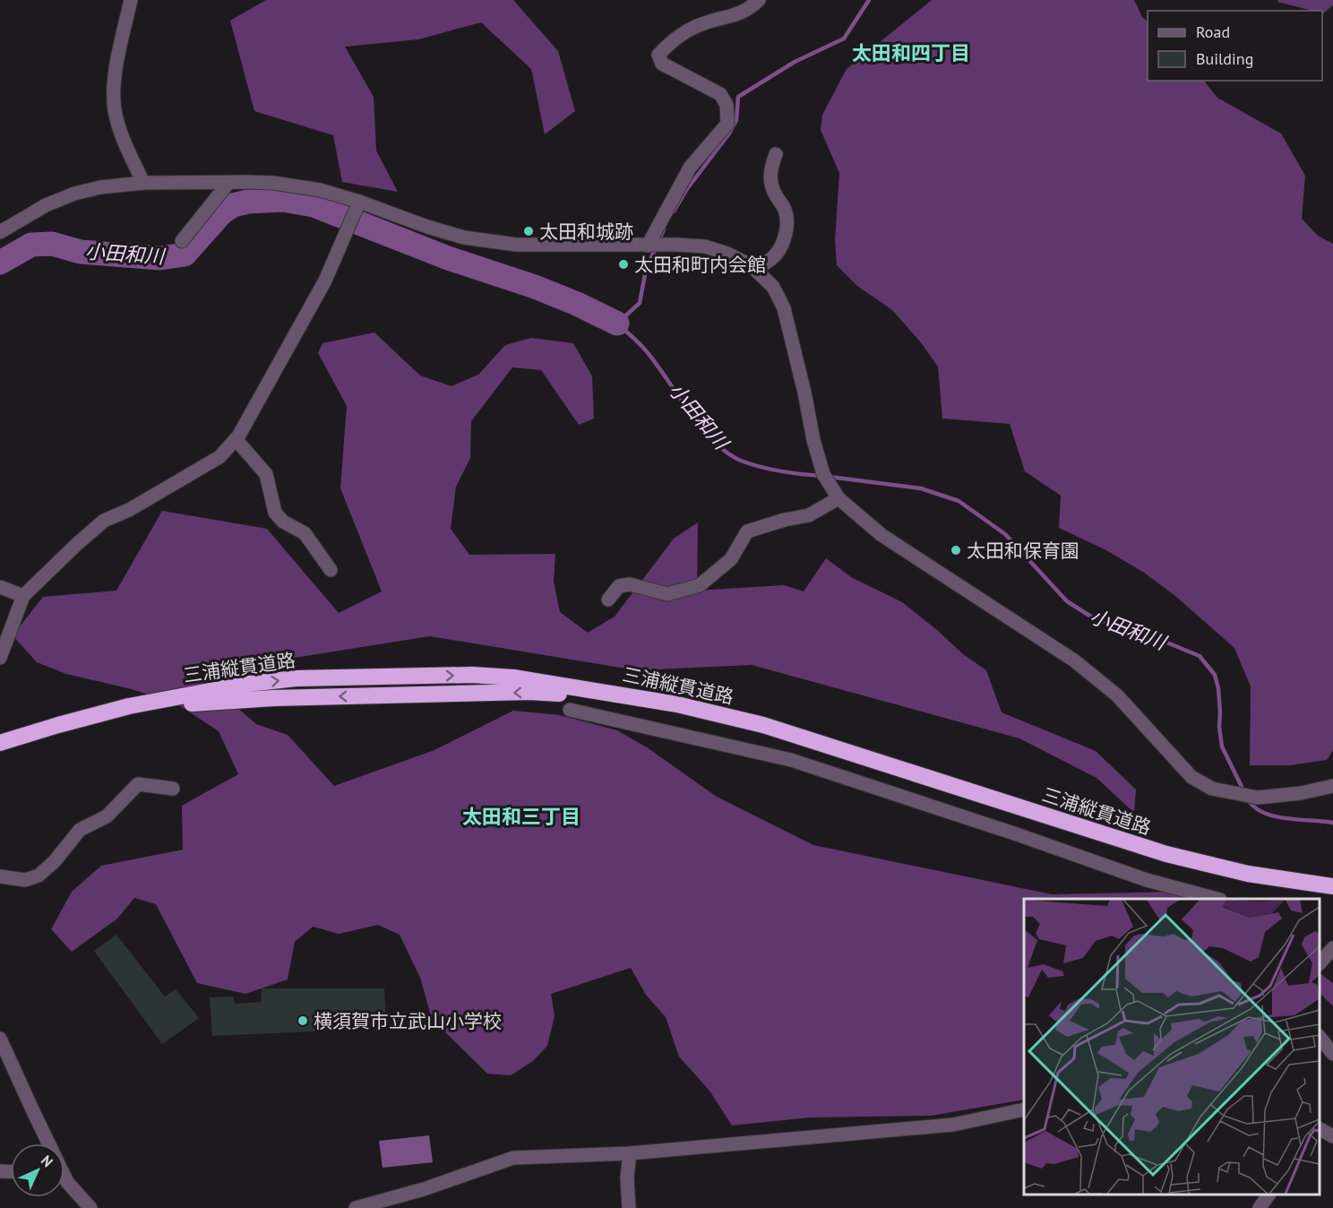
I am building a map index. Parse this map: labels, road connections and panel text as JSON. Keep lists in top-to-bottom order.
{
  "streets": {
    "highway": ["三浦縦貫道路"]
  },
  "districts": ["太田和四丁目", "太田和三丁目"],
  "water": ["小田和川"],
  "places": [
    "太田和城跡",
    "太田和町内会館",
    "太田和保育園",
    "横須賀市立武山小学校"
  ],
  "legend": ["Road", "Building"],
  "north": "top right"
}
